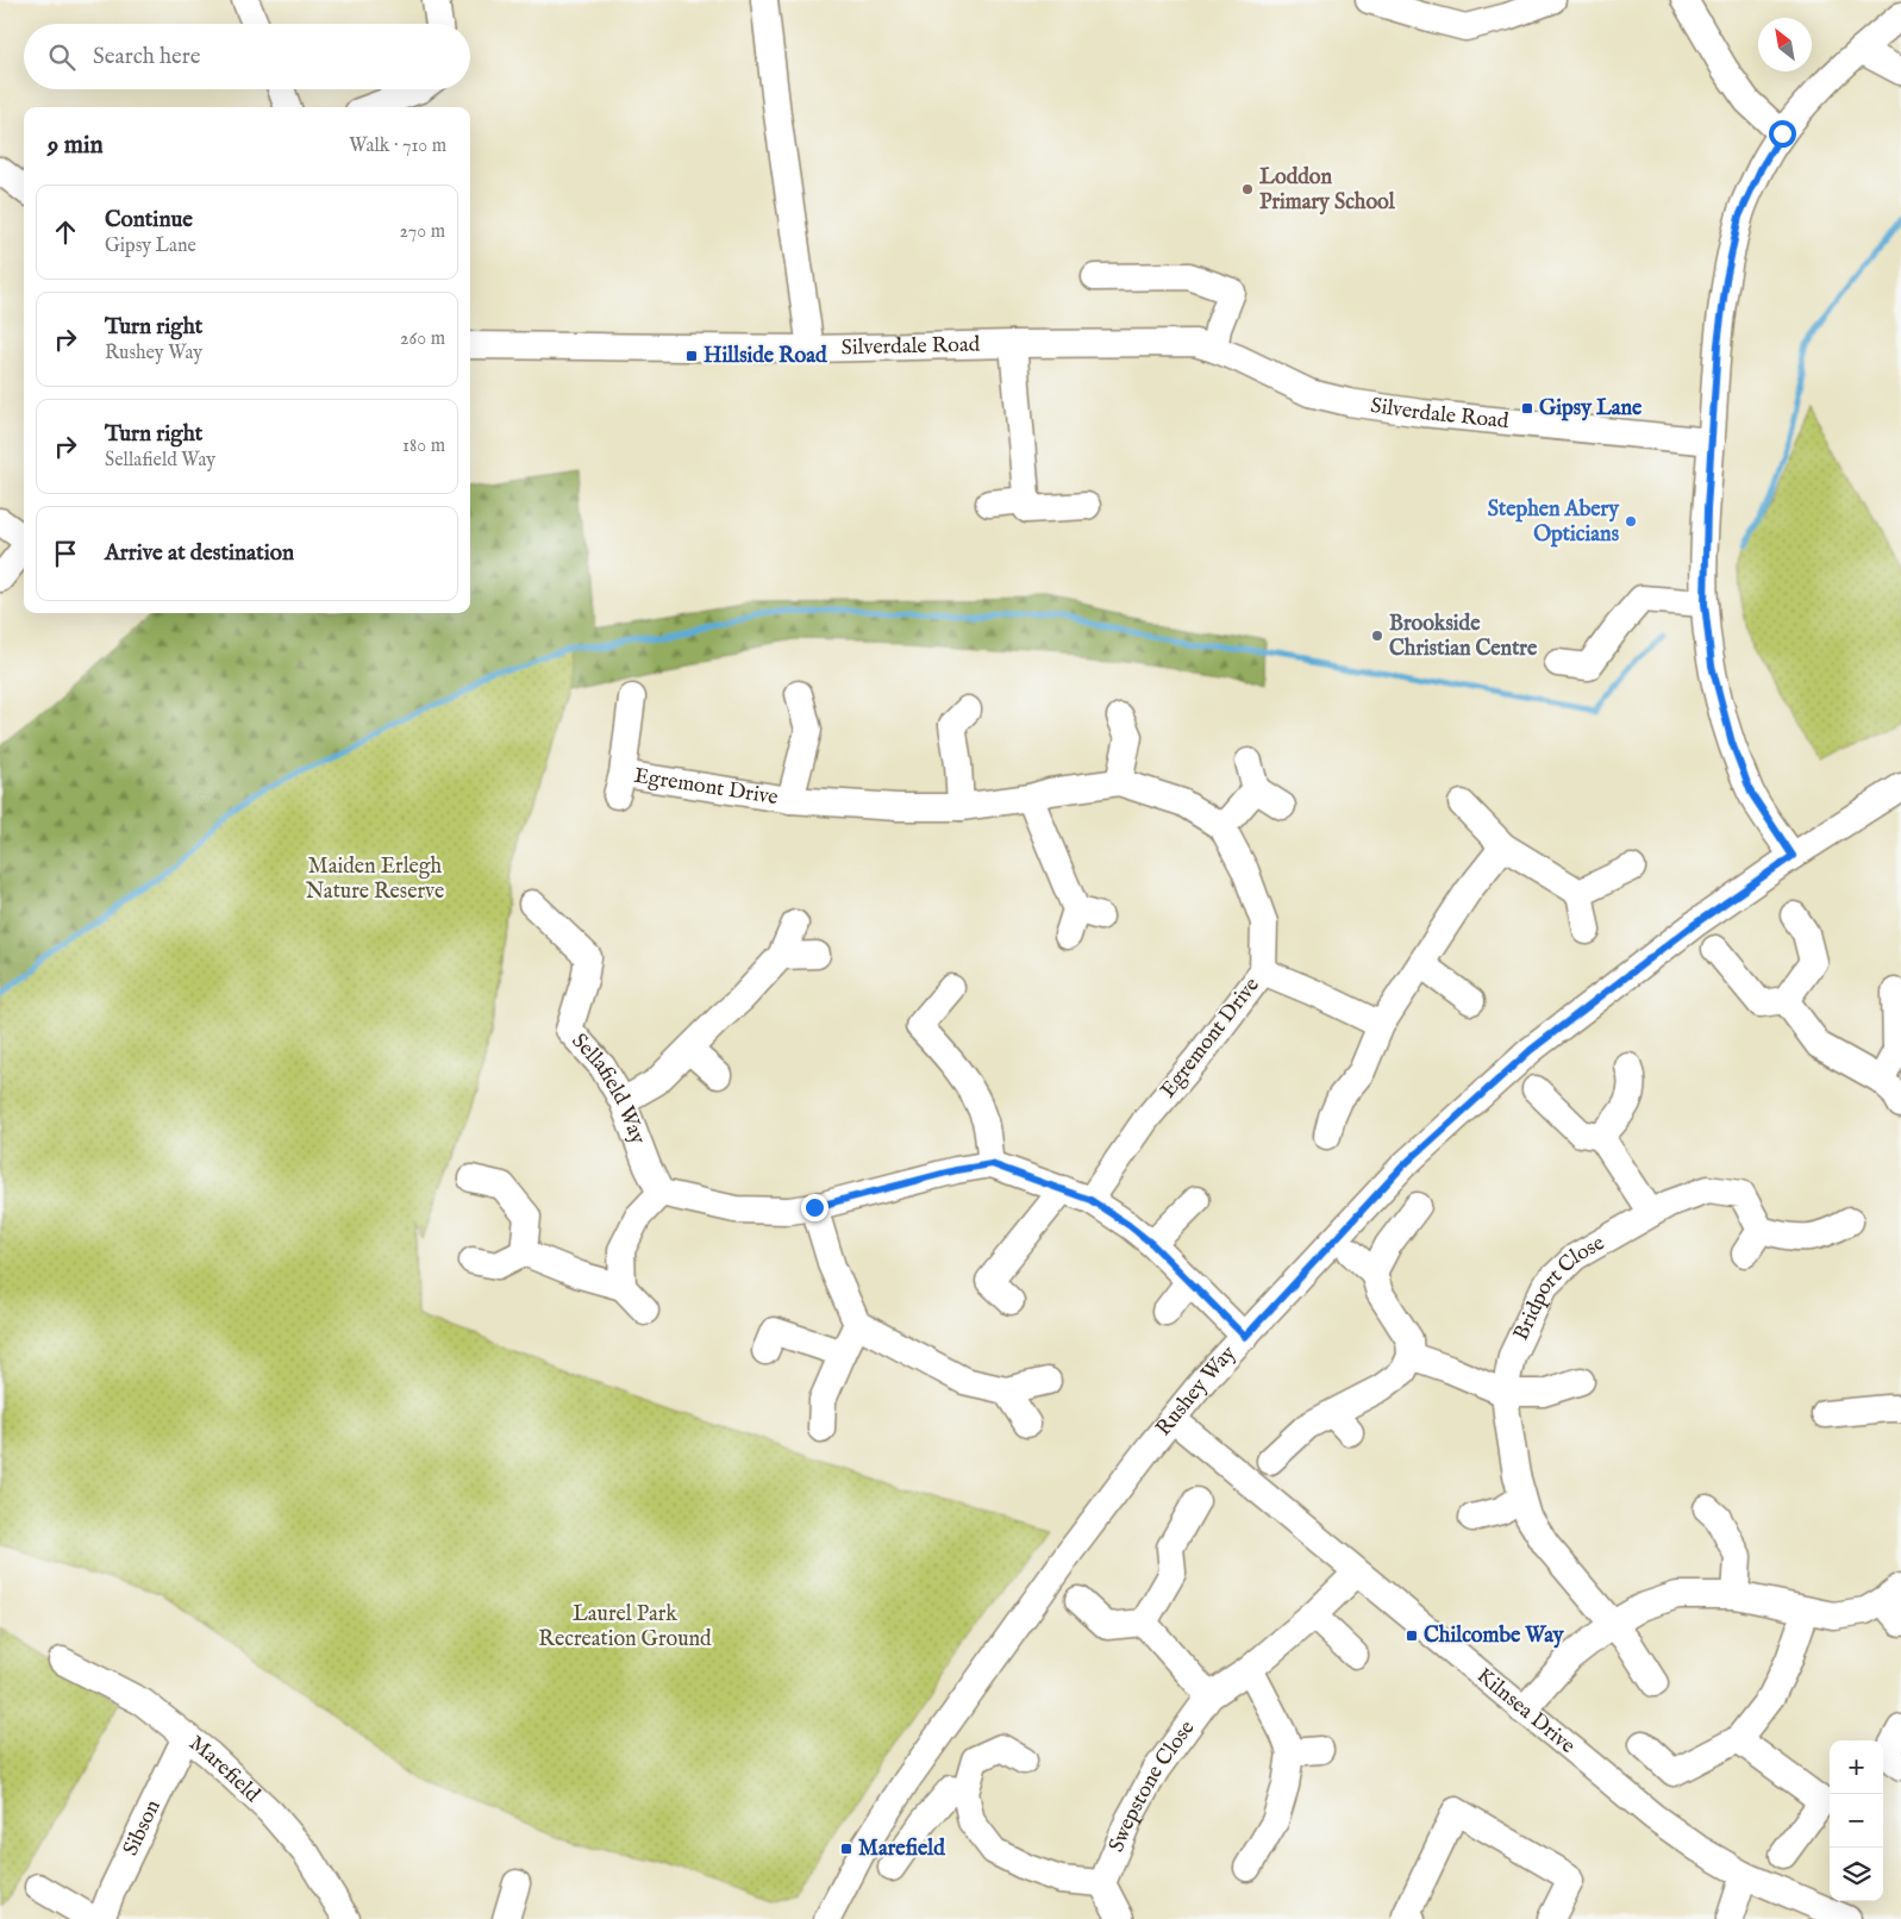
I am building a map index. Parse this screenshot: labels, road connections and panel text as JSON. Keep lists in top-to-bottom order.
{
  "streets": {
    "street": [
      "Silverdale Road",
      "Egremont Drive",
      "Sellafield Way",
      "Bridport Close",
      "Rushey Way",
      "Kilnsea Drive",
      "Marefield",
      "Swepstone Close",
      "Sibson"
    ]
  },
  "crossings": [
    ["Rushey Way", "Kilnsea Drive"],
    ["Kilnsea Drive", "Swepstone Close"],
    ["Marefield", "Sibson"]
  ],
  "parks": ["Maiden Erlegh Nature Reserve", "Laurel Park Recreation Ground"],
  "places": {
    "other": ["Loddon Primary School", "Stephen Abery Opticians", "Brookside Christian Centre"],
    "transit": [
      "Hillside Road",
      "Gipsy Lane",
      "Chilcombe Way",
      "Marefield"
    ]
  },
  "north": "top left",
  "page": {
    "search": "Search here",
    "heading": ["9 min", "Walk · 710 m"],
    "list": [
      ["Continue", "Gipsy Lane", "270 m"],
      ["Turn right", "Rushey Way", "260 m"],
      ["Turn right", "Sellafield Way", "180 m"],
      "Arrive at destination"
    ],
    "map_buttons": ["+", "−"]
  }
}
